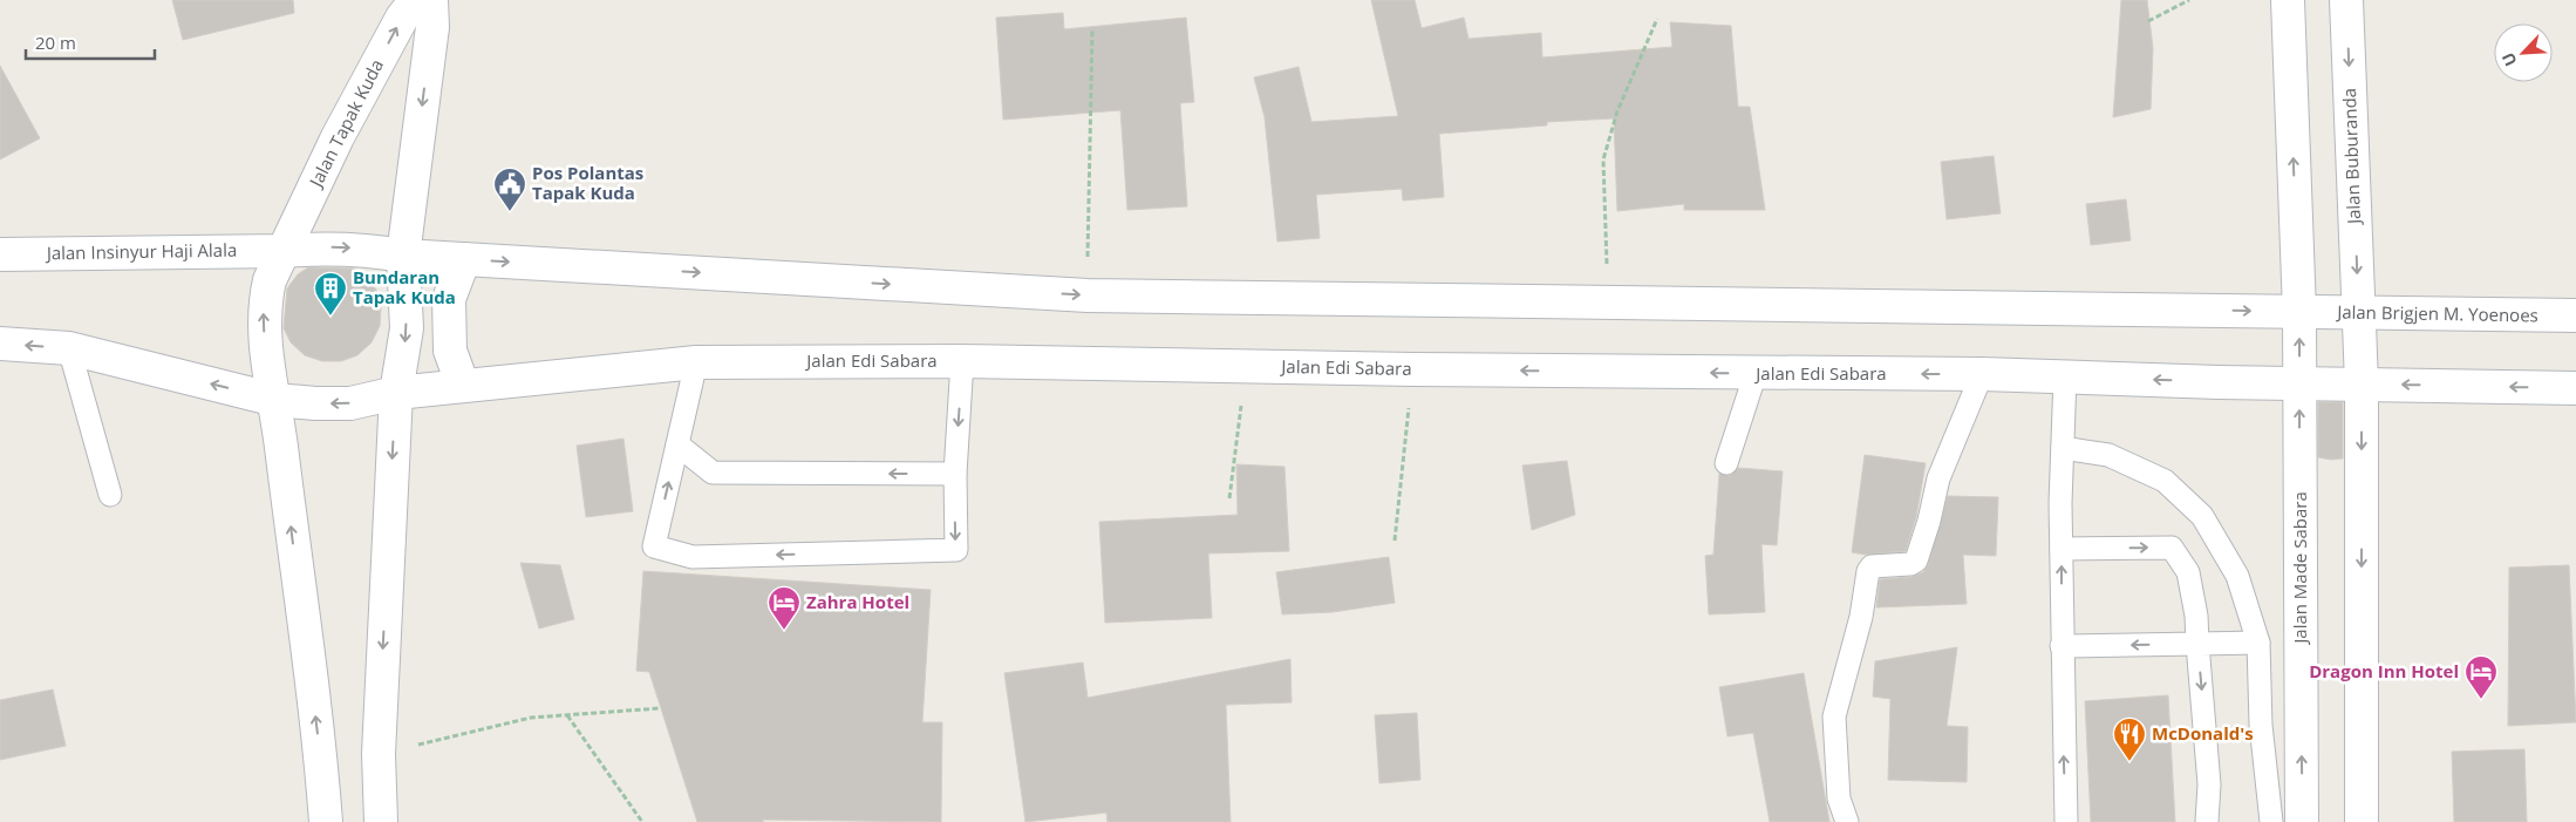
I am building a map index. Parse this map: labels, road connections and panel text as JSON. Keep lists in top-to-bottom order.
{
  "streets": {
    "main road": [
      "Jalan Tapak Kuda",
      "Jalan Buburanda",
      "Jalan Insinyur Haji Alala",
      "Jalan Brigjen M. Yoenoes",
      "Jalan Edi Sabara",
      "Jalan Made Sabara"
    ]
  },
  "crossings": [
    ["Jalan Tapak Kuda", "Jalan Insinyur Haji Alala"],
    ["Jalan Tapak Kuda", "Jalan Edi Sabara"],
    ["Jalan Buburanda", "Jalan Brigjen M. Yoenoes"],
    ["Jalan Buburanda", "Jalan Edi Sabara"],
    ["Jalan Insinyur Haji Alala", "Jalan Edi Sabara"],
    ["Jalan Brigjen M. Yoenoes", "Jalan Made Sabara"],
    ["Jalan Edi Sabara", "Jalan Made Sabara"]
  ],
  "places": {
    "public building": ["Pos Polantas Tapak Kuda"],
    "building": ["Bundaran Tapak Kuda"],
    "hotel": ["Zahra Hotel", "Dragon Inn Hotel"],
    "restaurant": ["McDonald's"]
  },
  "scale_bar": "20 m",
  "north": "bottom left"
}
